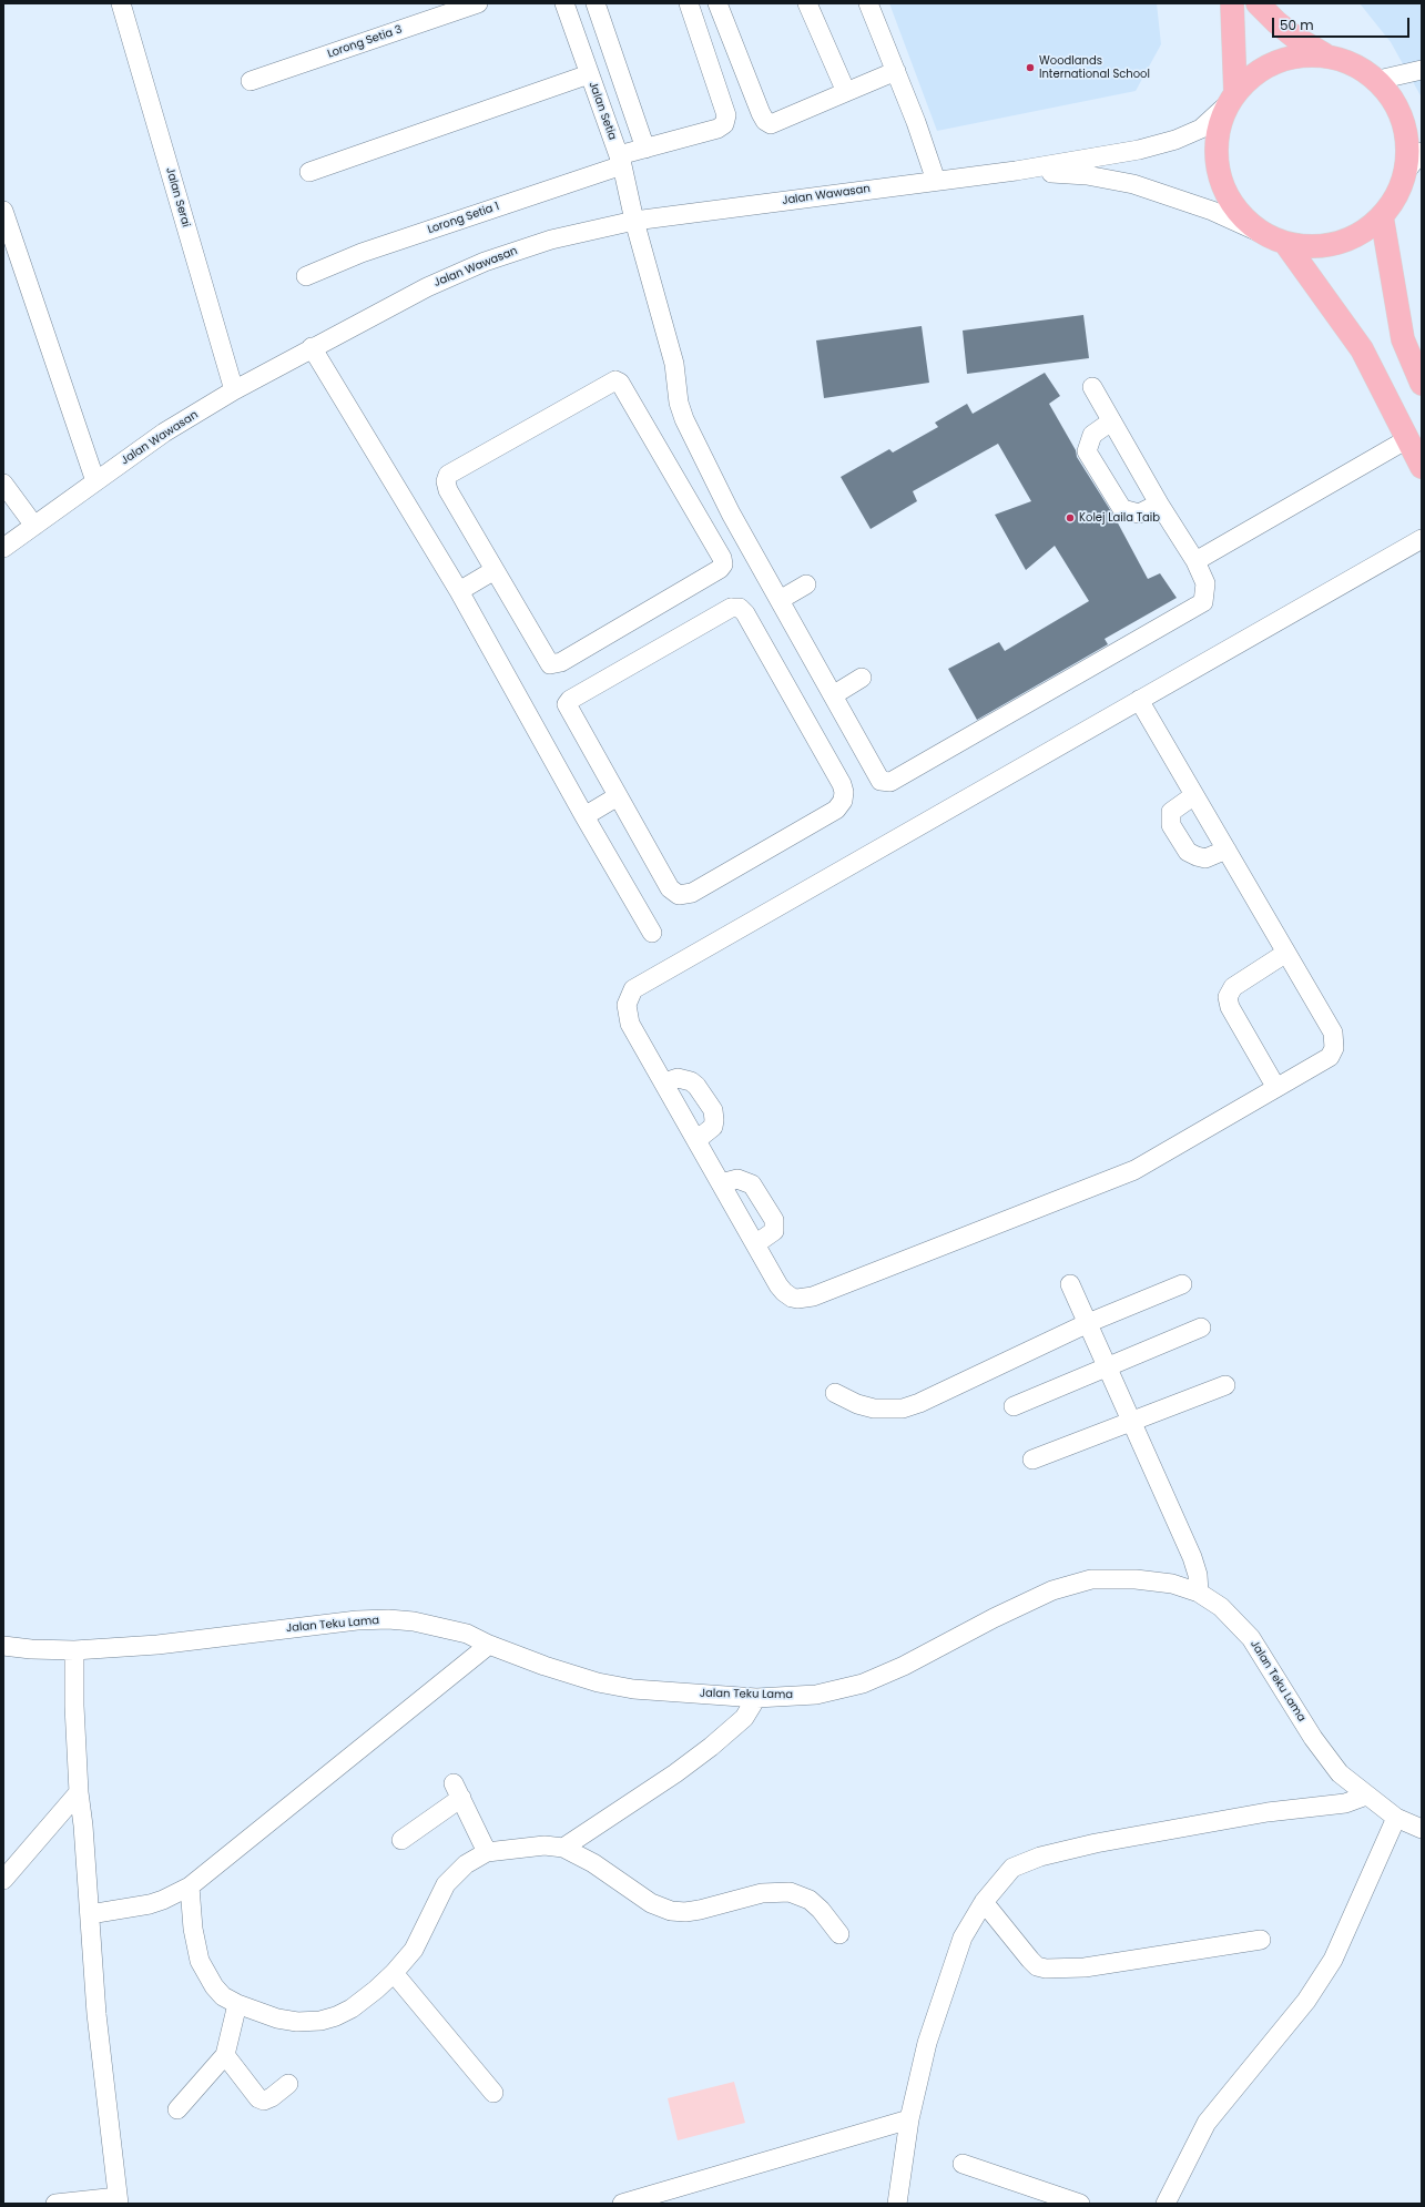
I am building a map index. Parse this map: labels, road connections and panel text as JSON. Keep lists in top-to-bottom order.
{
  "streets": {
    "street": [
      "Lorong Setia 3",
      "Jalan Setia",
      "Jalan Wawasan",
      "Jalan Serai",
      "Lorong Setia 1",
      "Jalan Teku Lama"
    ]
  },
  "crossings": [
    ["Jalan Setia", "Jalan Wawasan"],
    ["Jalan Setia", "Lorong Setia 1"],
    ["Jalan Wawasan", "Jalan Serai"]
  ],
  "places": ["Woodlands International School", "Kolej Laila Taib"],
  "scale_bar": "50 m"
}
